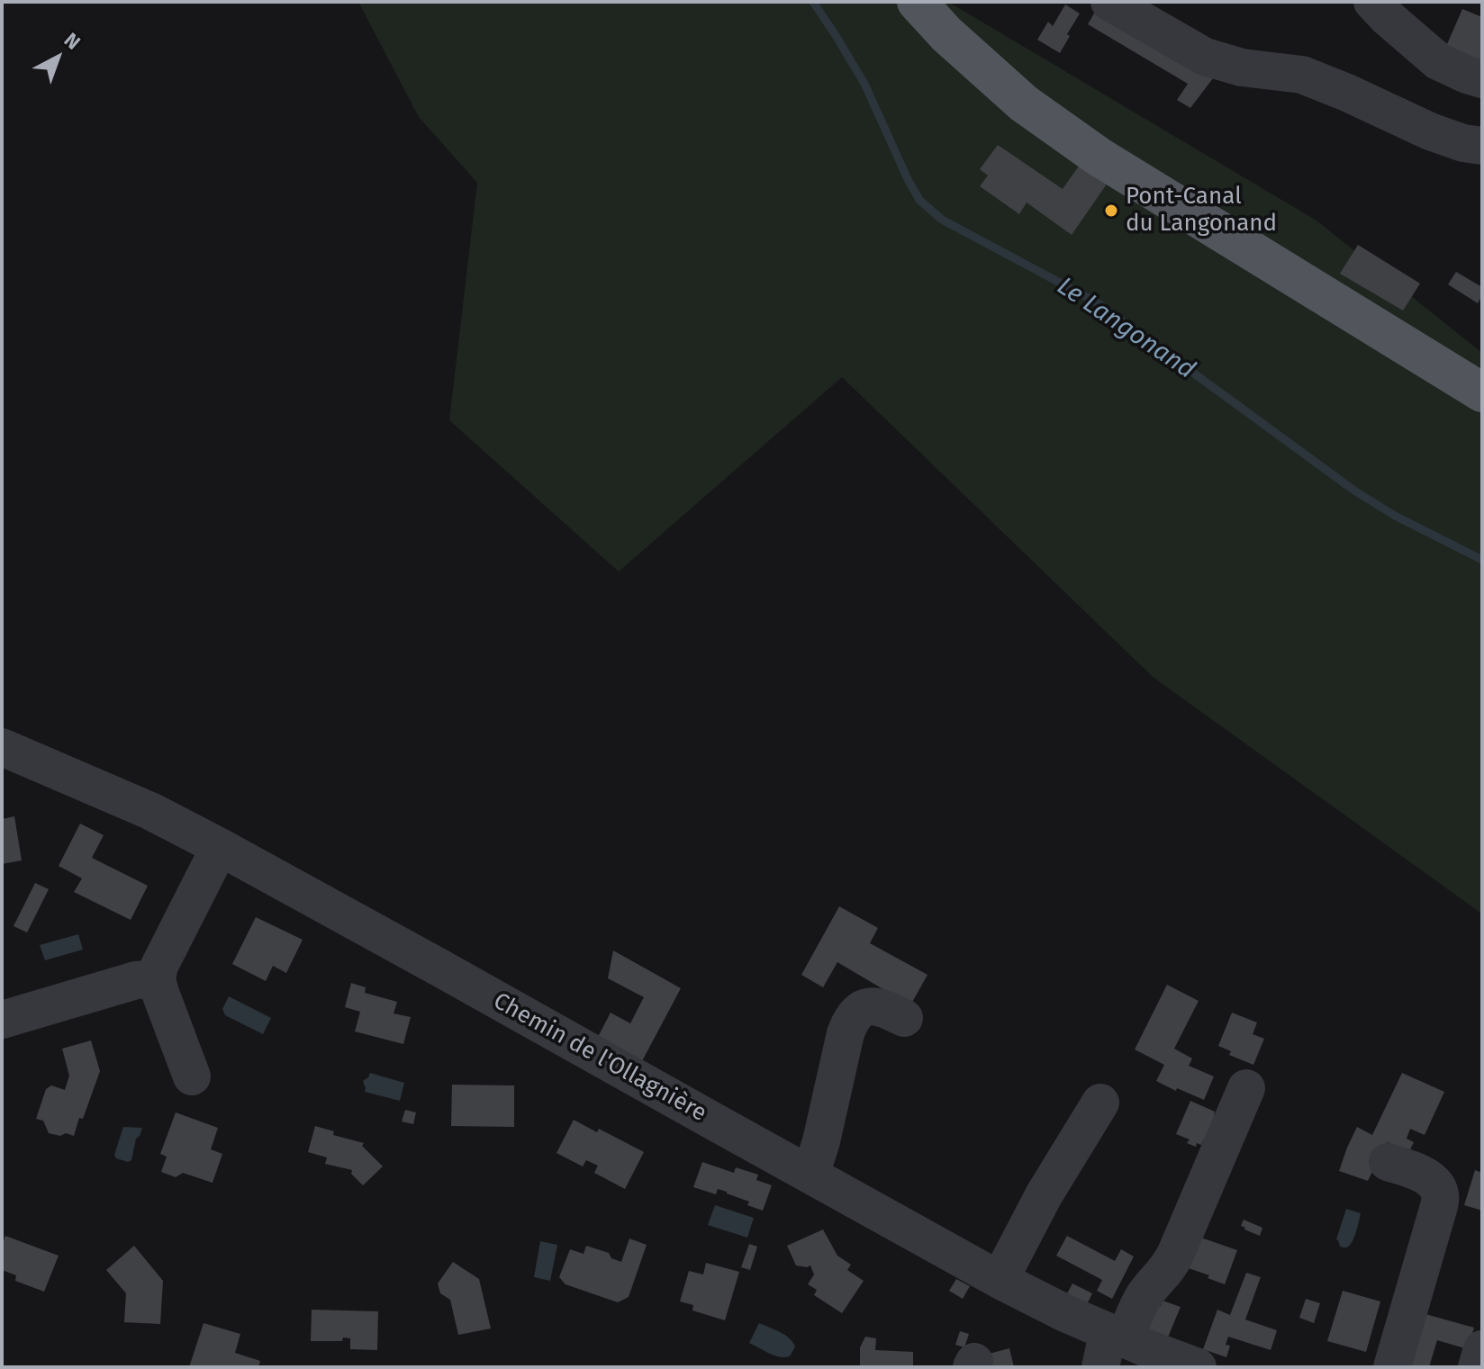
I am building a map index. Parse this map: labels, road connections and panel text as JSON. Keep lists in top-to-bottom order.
{
  "streets": {
    "street": ["Chemin de l'Ollagnière"]
  },
  "water": ["Le Langonand"],
  "places": ["Pont-Canal du Langonand"],
  "north": "top right"
}
